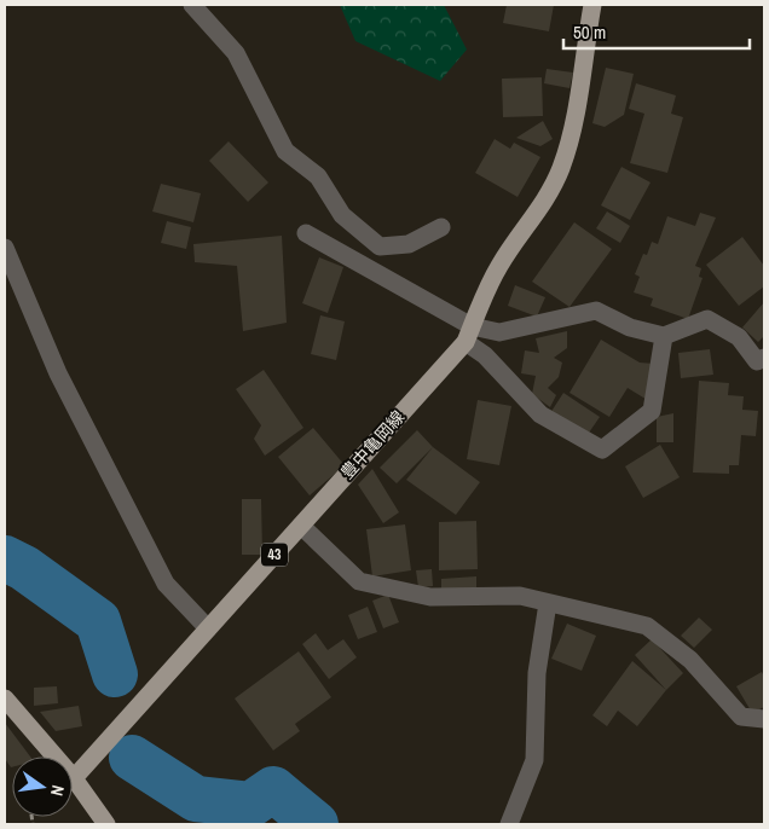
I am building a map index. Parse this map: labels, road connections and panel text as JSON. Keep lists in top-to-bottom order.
{
  "streets": {
    "main road": ["豊中亀岡線", "43"]
  },
  "scale_bar": "50 m",
  "north": "right"
}
